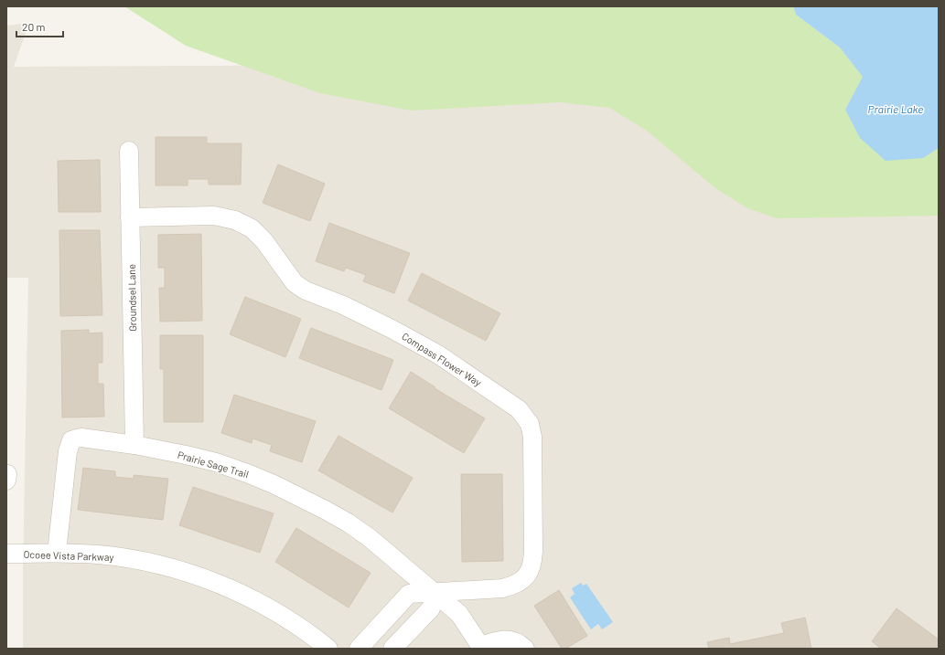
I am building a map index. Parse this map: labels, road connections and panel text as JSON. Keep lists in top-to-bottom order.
{
  "streets": {
    "street": [
      "Groundsel Lane",
      "Compass Flower Way",
      "Prairie Sage Trail",
      "Ocoee Vista Parkway"
    ]
  },
  "crossings": [
    ["Groundsel Lane", "Compass Flower Way"],
    ["Groundsel Lane", "Prairie Sage Trail"],
    ["Compass Flower Way", "Prairie Sage Trail"],
    ["Prairie Sage Trail", "Ocoee Vista Parkway"]
  ],
  "water": ["Prairie Lake"],
  "scale_bar": "20 m"
}
